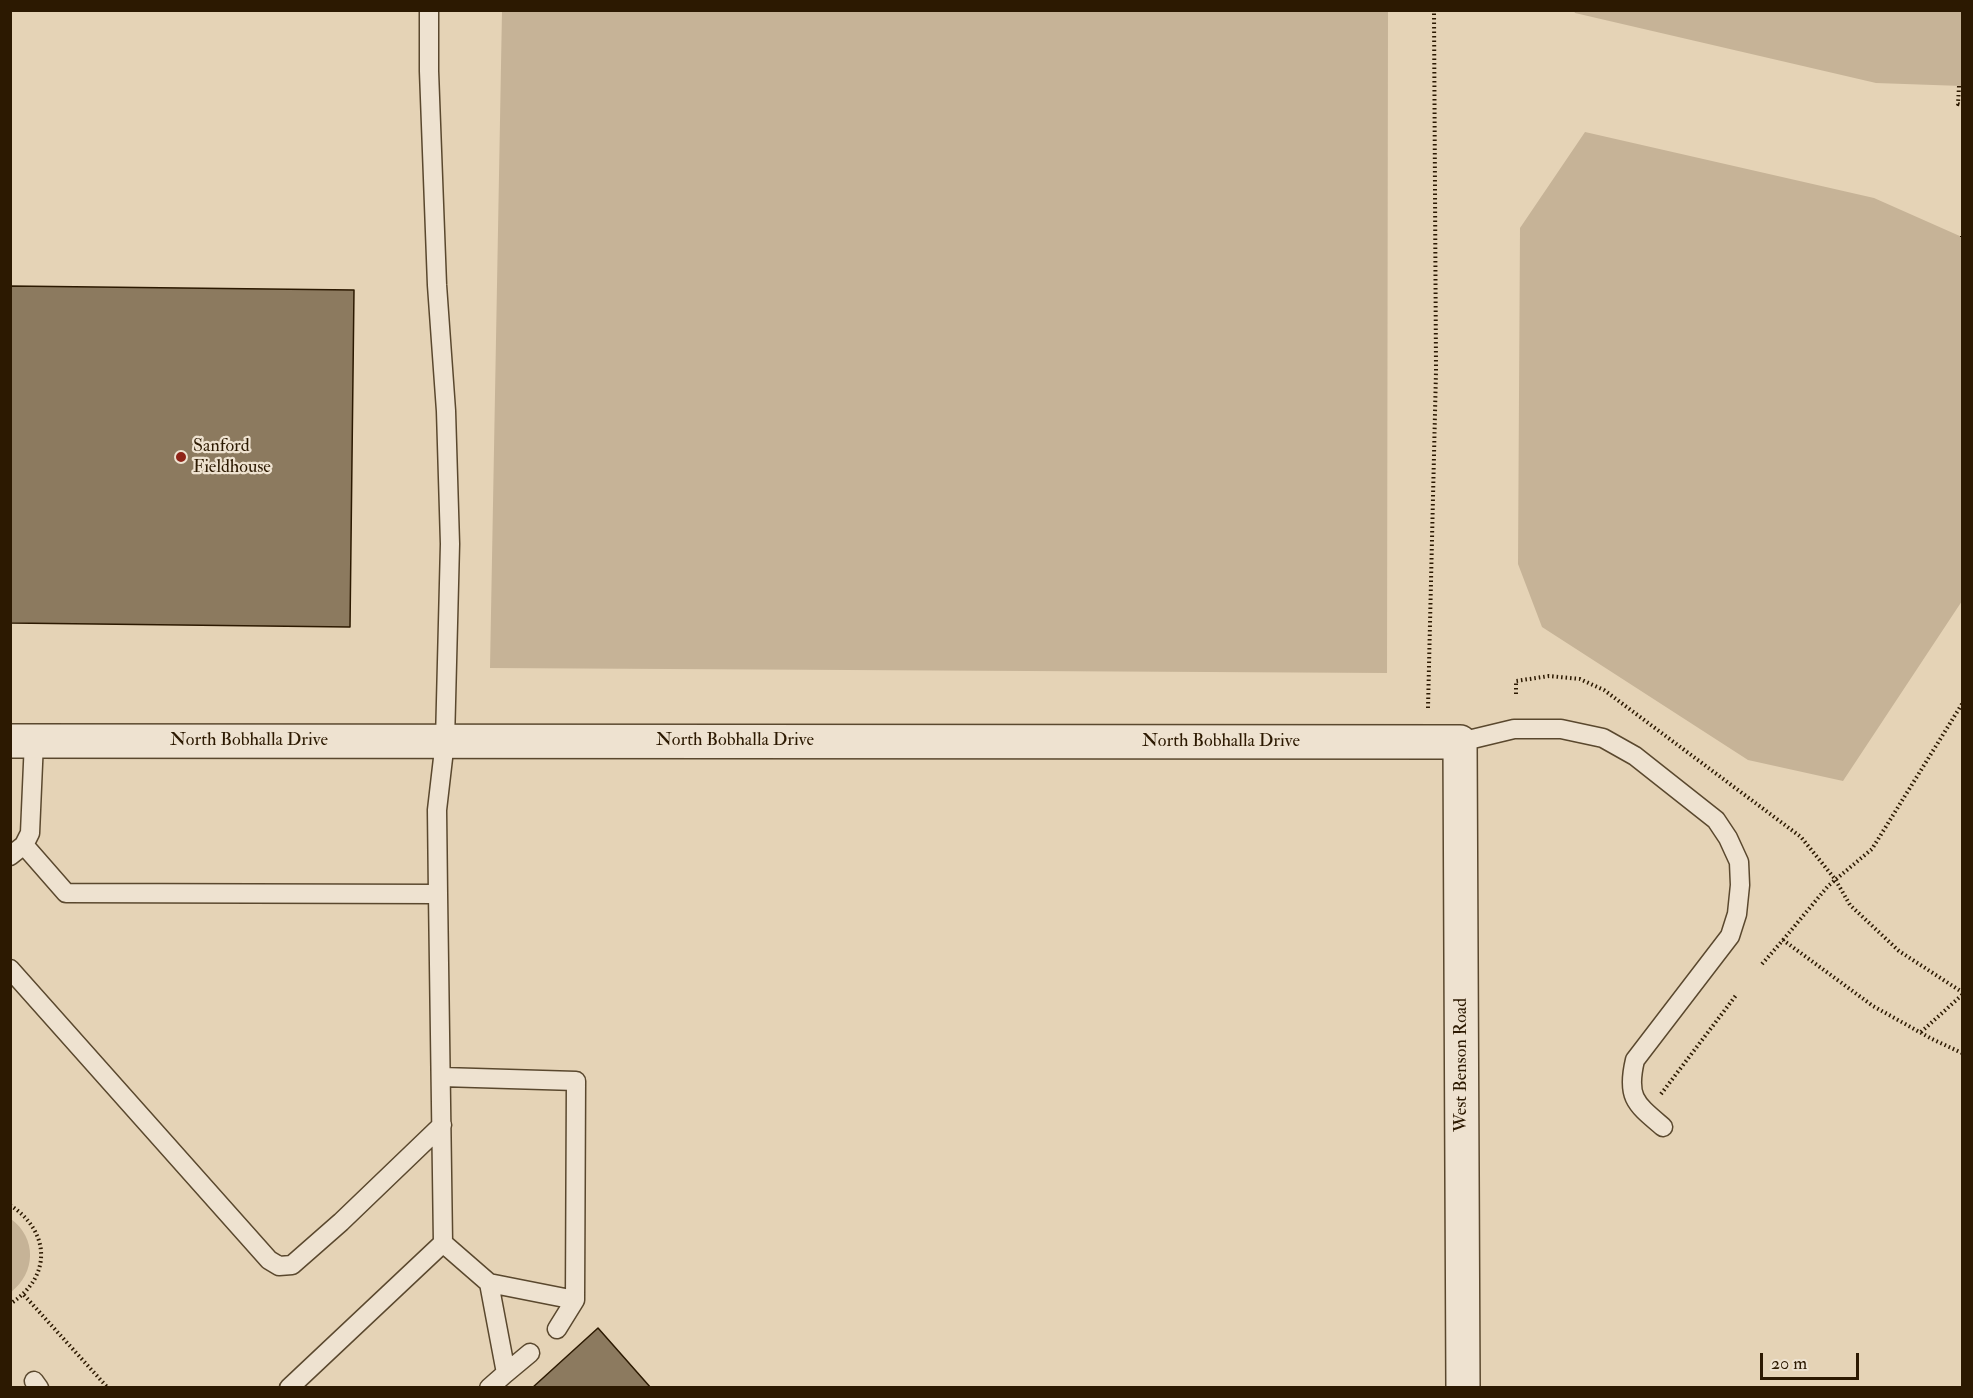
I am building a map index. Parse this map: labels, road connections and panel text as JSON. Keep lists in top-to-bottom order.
{
  "streets": {
    "street": ["North Bobhalla Drive", "West Benson Road"]
  },
  "crossings": [
    ["North Bobhalla Drive", "West Benson Road"]
  ],
  "places": ["Sanford Fieldhouse"],
  "scale_bar": "20 m"
}
